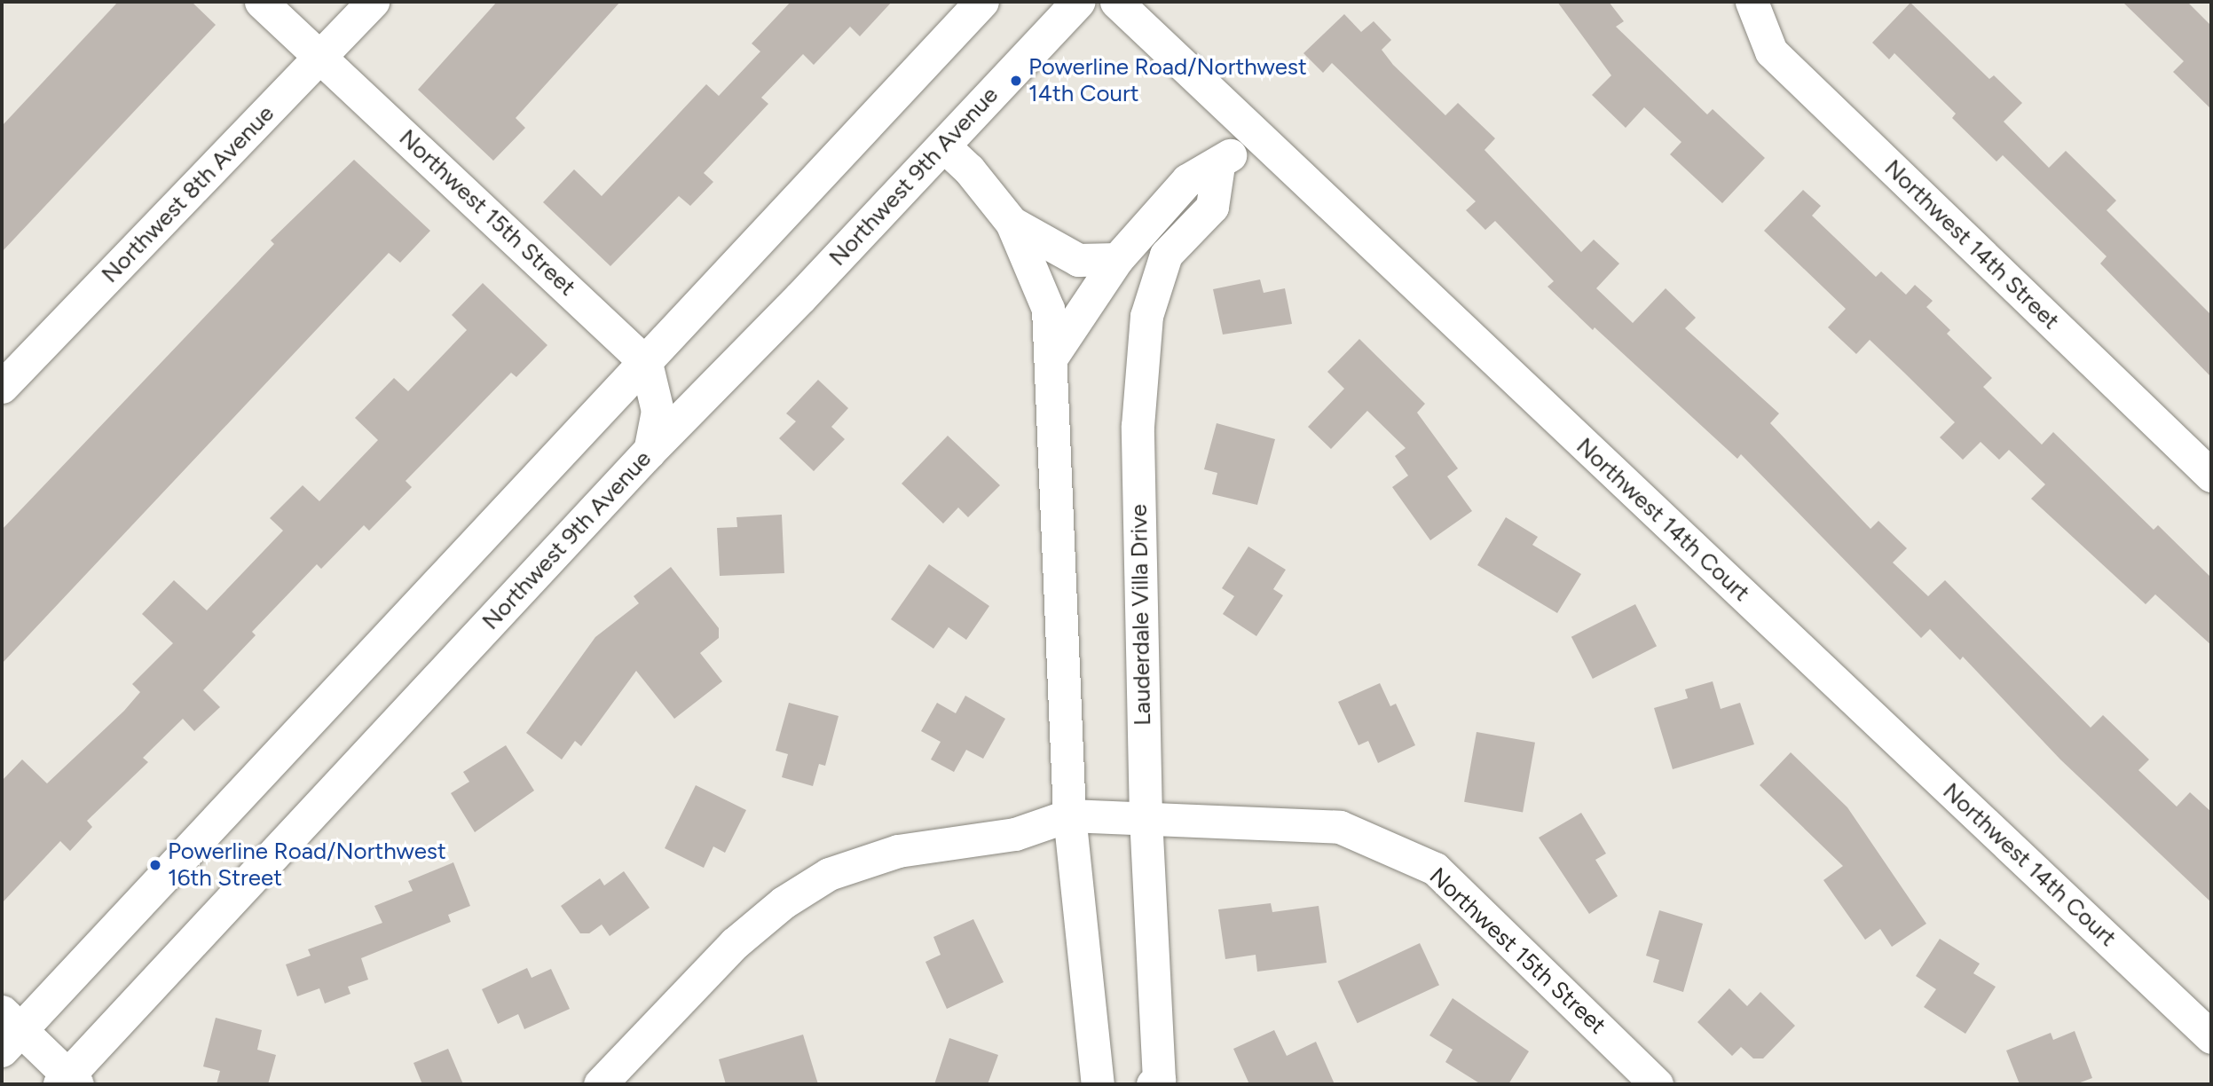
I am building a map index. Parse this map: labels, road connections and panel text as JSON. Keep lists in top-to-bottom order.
{
  "streets": {
    "main road": ["Northwest 9th Avenue"],
    "street": [
      "Northwest 8th Avenue",
      "Northwest 15th Street",
      "Northwest 14th Street",
      "Northwest 14th Court",
      "Lauderdale Villa Drive"
    ]
  },
  "crossings": [
    ["Northwest 8th Avenue", "Northwest 15th Street"],
    ["Northwest 15th Street", "Lauderdale Villa Drive"]
  ],
  "places": ["Powerline Road/Northwest 14th Court", "Powerline Road/Northwest 16th Street"]
}
